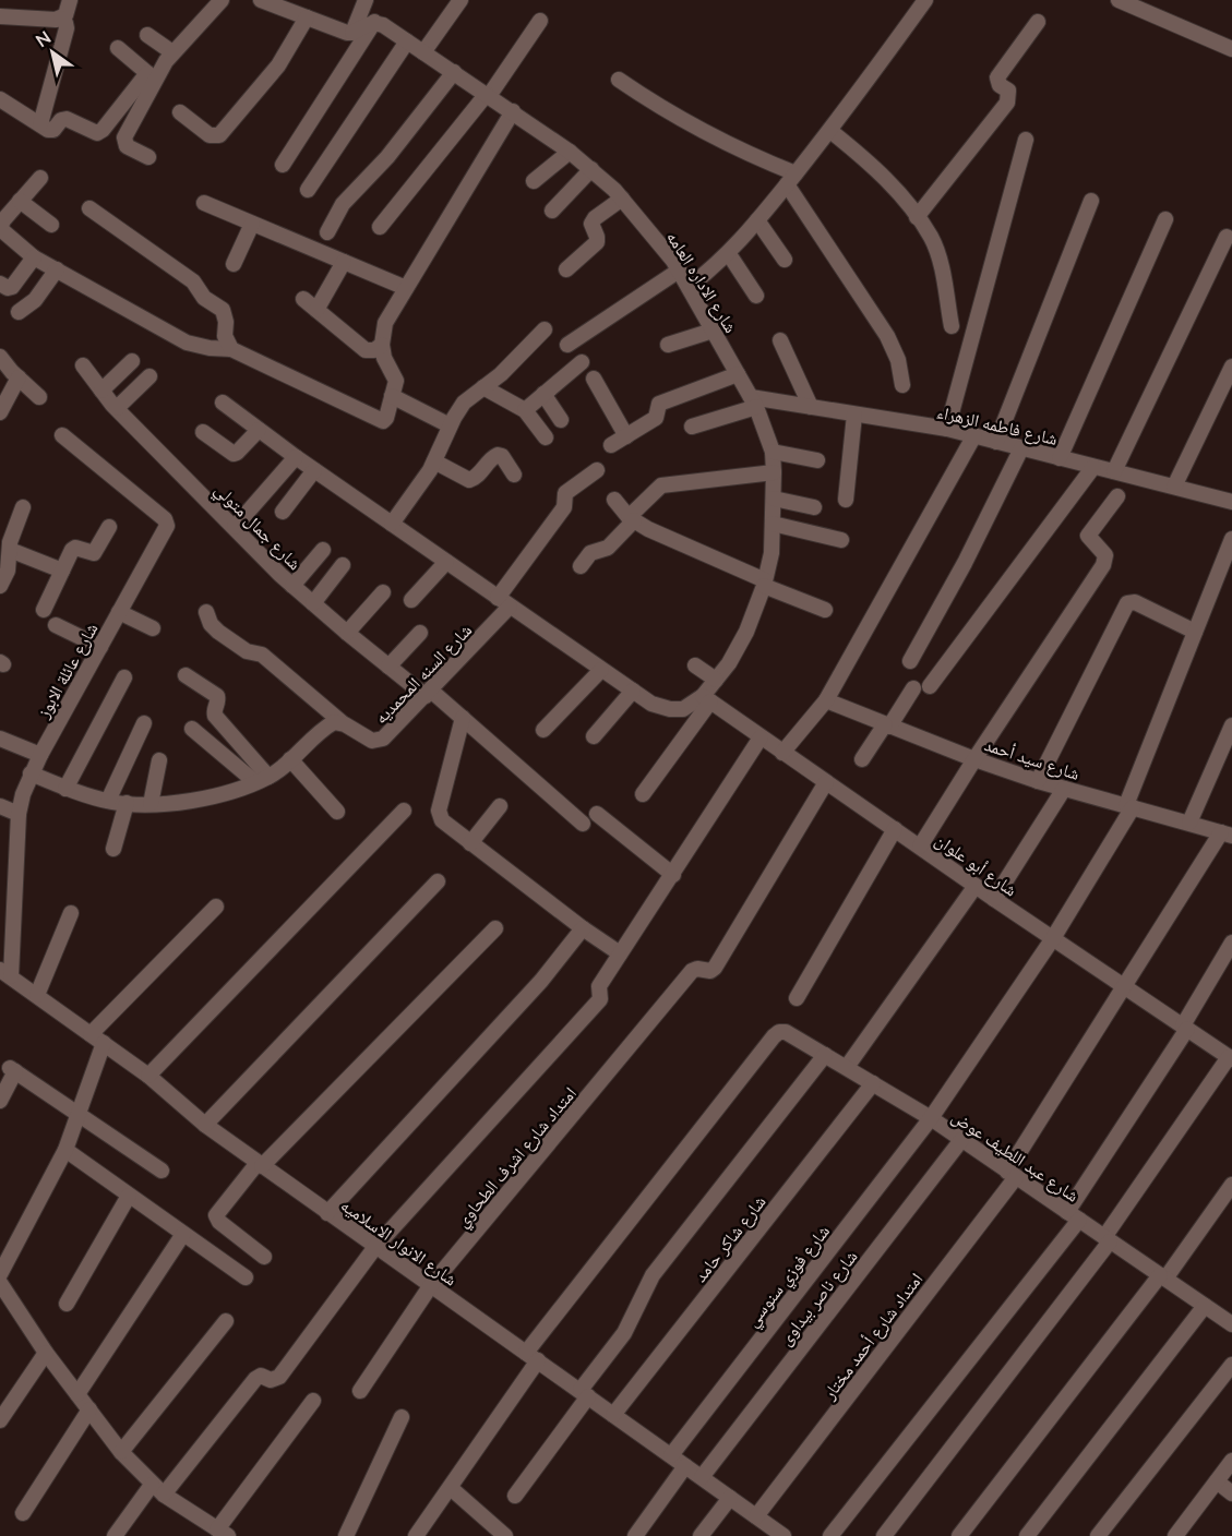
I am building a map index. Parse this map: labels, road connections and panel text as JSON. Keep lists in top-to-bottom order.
{
  "streets": {
    "street": [
      "شارع الاداره العامه",
      "شارع فاطمه الزهراء",
      "شارع جمال متولي",
      "شارع عائلة الابوز",
      "شارع السنه المحمديه",
      "شارع سيد أحمد",
      "شارع أبو علوان",
      "شارع عبد اللطيف عوض",
      "امتداد شارع اشرف الطحاوي",
      "شارع شاكر حامد",
      "شارع الانوار الاسلاميه",
      "شارع فوزي سنوسي",
      "شارع ناصر بيداوى",
      "امتداد شارع أحمد مختار"
    ]
  },
  "crossings": [
    ["شارع الاداره العامه", "شارع فاطمه الزهراء"],
    ["شارع الاداره العامه", "شارع أبو علوان"],
    ["شارع جمال متولي", "شارع السنه المحمديه"],
    ["شارع عائلة الابوز", "شارع الانوار الاسلاميه"],
    ["شارع سيد أحمد", "شارع فوزي سنوسي"],
    ["شارع سيد أحمد", "امتداد شارع أحمد مختار"],
    ["شارع أبو علوان", "امتداد شارع اشرف الطحاوي"],
    ["شارع أبو علوان", "شارع فوزي سنوسي"],
    ["شارع أبو علوان", "امتداد شارع أحمد مختار"],
    ["شارع عبد اللطيف عوض", "شارع شاكر حامد"],
    ["شارع عبد اللطيف عوض", "شارع الانوار الاسلاميه"],
    ["شارع عبد اللطيف عوض", "شارع فوزي سنوسي"],
    ["شارع عبد اللطيف عوض", "شارع ناصر بيداوى"],
    ["شارع عبد اللطيف عوض", "امتداد شارع أحمد مختار"],
    ["امتداد شارع اشرف الطحاوي", "شارع الانوار الاسلاميه"],
    ["شارع شاكر حامد", "شارع الانوار الاسلاميه"],
    ["شارع الانوار الاسلاميه", "شارع فوزي سنوسي"],
    ["شارع الانوار الاسلاميه", "شارع ناصر بيداوى"],
    ["شارع الانوار الاسلاميه", "امتداد شارع أحمد مختار"]
  ],
  "north": "top left"
}
